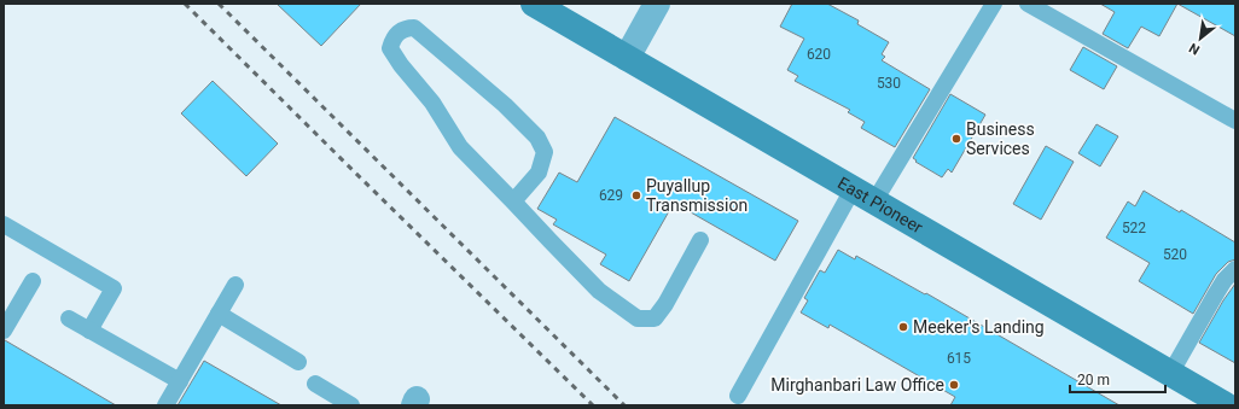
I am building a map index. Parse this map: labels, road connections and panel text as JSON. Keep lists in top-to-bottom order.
{
  "streets": {
    "main road": ["East Pioneer"]
  },
  "places": [
    "Business Services",
    "Puyallup Transmission",
    "Meeker's Landing",
    "Mirghanbari Law Office"
  ],
  "house_numbers": [
    "620",
    "530",
    "629",
    "522",
    "520",
    "615"
  ],
  "scale_bar": "20 m",
  "north": "bottom left"
}
